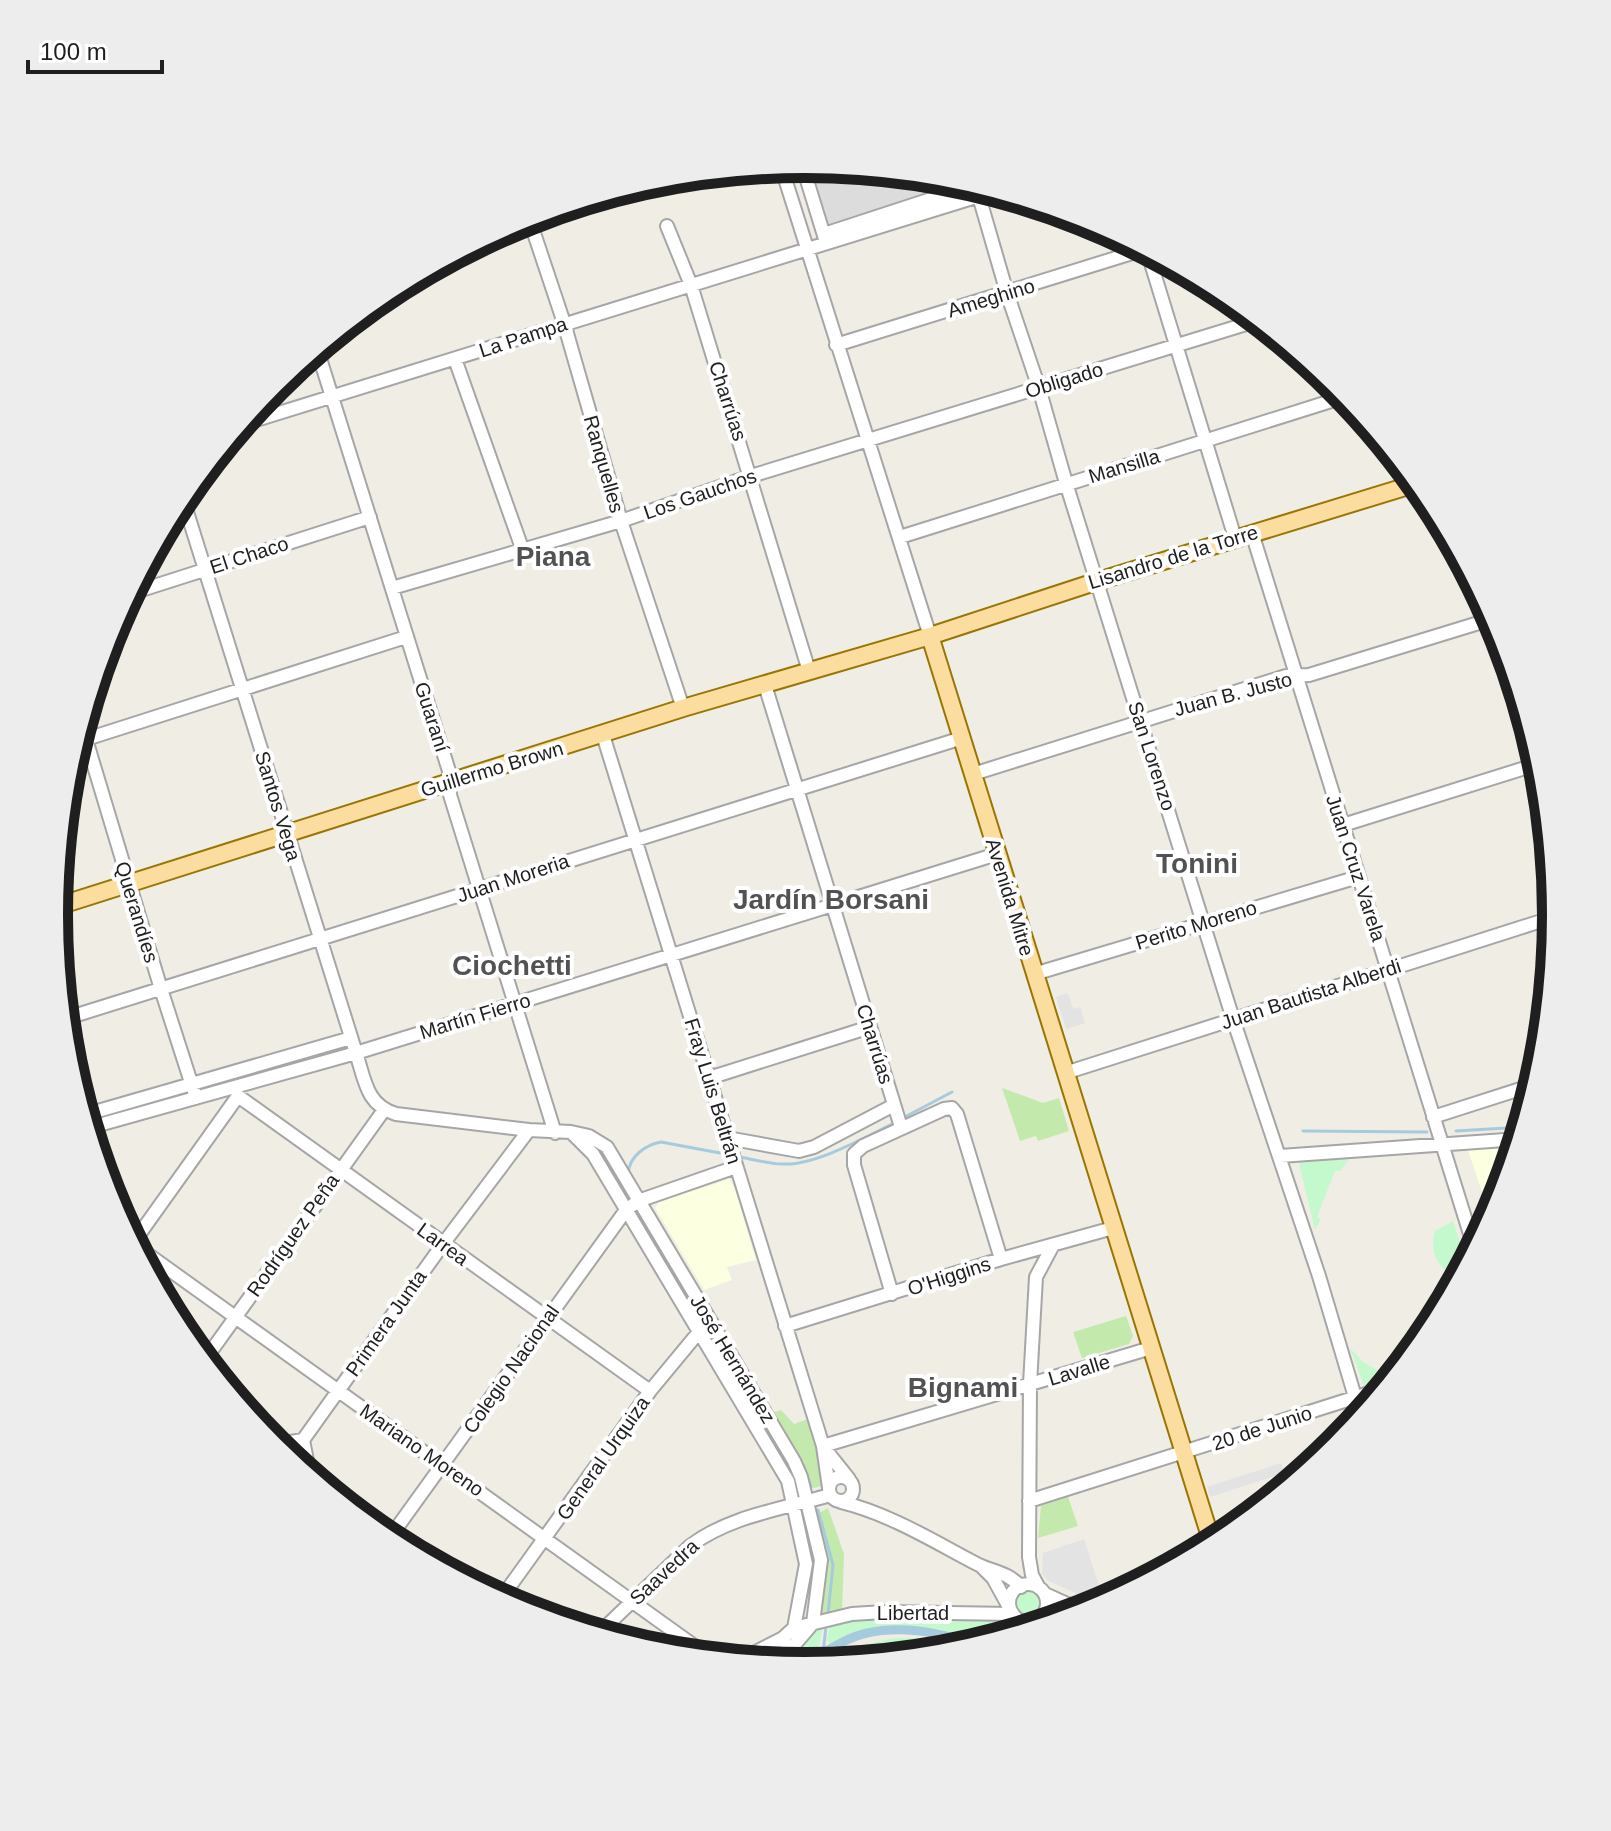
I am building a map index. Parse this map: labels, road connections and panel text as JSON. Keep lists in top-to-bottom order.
{
  "streets": {
    "main road": ["Lisandro de la Torre", "Guillermo Brown", "Avenida Mitre"],
    "street": [
      "Ameghino",
      "La Pampa",
      "Obligado",
      "Charrúas",
      "Ranquelles",
      "Mansilla",
      "Los Gauchos",
      "El Chaco",
      "Juan B. Justo",
      "Guaraní",
      "San Lorenzo",
      "Santos Vega",
      "Juan Cruz Varela",
      "Juan Moreria",
      "Querandíes",
      "Perito Moreno",
      "Juan Bautista Alberdi",
      "Martín Fierro",
      "Fray Luis Beltrán",
      "Rodríguez Peña",
      "Larrea",
      "O'Higgins",
      "Primera Junta",
      "José Hernández",
      "Colegio Nacional",
      "Lavalle",
      "20 de Junio",
      "Mariano Moreno",
      "General Urquiza",
      "Saavedra",
      "Libertad"
    ]
  },
  "crossings": [
    ["Ameghino", "San Lorenzo"],
    ["Ameghino", "Avenida Mitre"],
    ["La Pampa", "Charrúas"],
    ["La Pampa", "Ranquelles"],
    ["La Pampa", "Guaraní"],
    ["La Pampa", "Avenida Mitre"],
    ["Obligado", "Los Gauchos"],
    ["Obligado", "San Lorenzo"],
    ["Obligado", "Avenida Mitre"],
    ["Charrúas", "Los Gauchos"],
    ["Charrúas", "Guillermo Brown"],
    ["Charrúas", "Juan Moreria"],
    ["Charrúas", "Martín Fierro"],
    ["Ranquelles", "Los Gauchos"],
    ["Ranquelles", "Guillermo Brown"],
    ["Mansilla", "San Lorenzo"],
    ["Mansilla", "Avenida Mitre"],
    ["Los Gauchos", "Guaraní"],
    ["Los Gauchos", "Avenida Mitre"],
    ["El Chaco", "Guaraní"],
    ["El Chaco", "Santos Vega"],
    ["Lisandro de la Torre", "San Lorenzo"],
    ["Lisandro de la Torre", "Guillermo Brown"],
    ["Lisandro de la Torre", "Juan Cruz Varela"],
    ["Lisandro de la Torre", "Avenida Mitre"],
    ["Juan B. Justo", "San Lorenzo"],
    ["Juan B. Justo", "Juan Cruz Varela"],
    ["Juan B. Justo", "Avenida Mitre"],
    ["Guaraní", "Guillermo Brown"],
    ["Guaraní", "Juan Moreria"],
    ["Guaraní", "Martín Fierro"],
    ["Guaraní", "José Hernández"],
    ["San Lorenzo", "Perito Moreno"],
    ["San Lorenzo", "Juan Bautista Alberdi"],
    ["San Lorenzo", "20 de Junio"],
    ["Guillermo Brown", "Santos Vega"],
    ["Guillermo Brown", "Avenida Mitre"],
    ["Guillermo Brown", "Querandíes"],
    ["Guillermo Brown", "Fray Luis Beltrán"],
    ["Santos Vega", "Juan Moreria"],
    ["Santos Vega", "Martín Fierro"],
    ["Santos Vega", "Rodríguez Peña"],
    ["Santos Vega", "José Hernández"],
    ["Juan Cruz Varela", "Perito Moreno"],
    ["Juan Cruz Varela", "Juan Bautista Alberdi"],
    ["Juan Moreria", "Avenida Mitre"],
    ["Juan Moreria", "Querandíes"],
    ["Juan Moreria", "Fray Luis Beltrán"],
    ["Avenida Mitre", "Perito Moreno"],
    ["Avenida Mitre", "Juan Bautista Alberdi"],
    ["Avenida Mitre", "Martín Fierro"],
    ["Avenida Mitre", "O'Higgins"],
    ["Avenida Mitre", "Lavalle"],
    ["Avenida Mitre", "20 de Junio"],
    ["Querandíes", "Martín Fierro"],
    ["Martín Fierro", "Fray Luis Beltrán"],
    ["Martín Fierro", "Larrea"],
    ["Fray Luis Beltrán", "O'Higgins"],
    ["Fray Luis Beltrán", "Colegio Nacional"],
    ["Fray Luis Beltrán", "Lavalle"],
    ["Fray Luis Beltrán", "Saavedra"],
    ["Fray Luis Beltrán", "Libertad"],
    ["Rodríguez Peña", "Larrea"],
    ["Rodríguez Peña", "José Hernández"],
    ["Rodríguez Peña", "Mariano Moreno"],
    ["Larrea", "Primera Junta"],
    ["Larrea", "Colegio Nacional"],
    ["Larrea", "General Urquiza"],
    ["Primera Junta", "José Hernández"],
    ["Primera Junta", "Mariano Moreno"],
    ["José Hernández", "Colegio Nacional"],
    ["José Hernández", "General Urquiza"],
    ["José Hernández", "Saavedra"],
    ["José Hernández", "Libertad"],
    ["Colegio Nacional", "Mariano Moreno"],
    ["Mariano Moreno", "General Urquiza"],
    ["Mariano Moreno", "Saavedra"]
  ],
  "districts": [
    "Piana",
    "Tonini",
    "Jardín Borsani",
    "Ciochetti",
    "Bignami"
  ],
  "scale_bar": "100 m"
}
